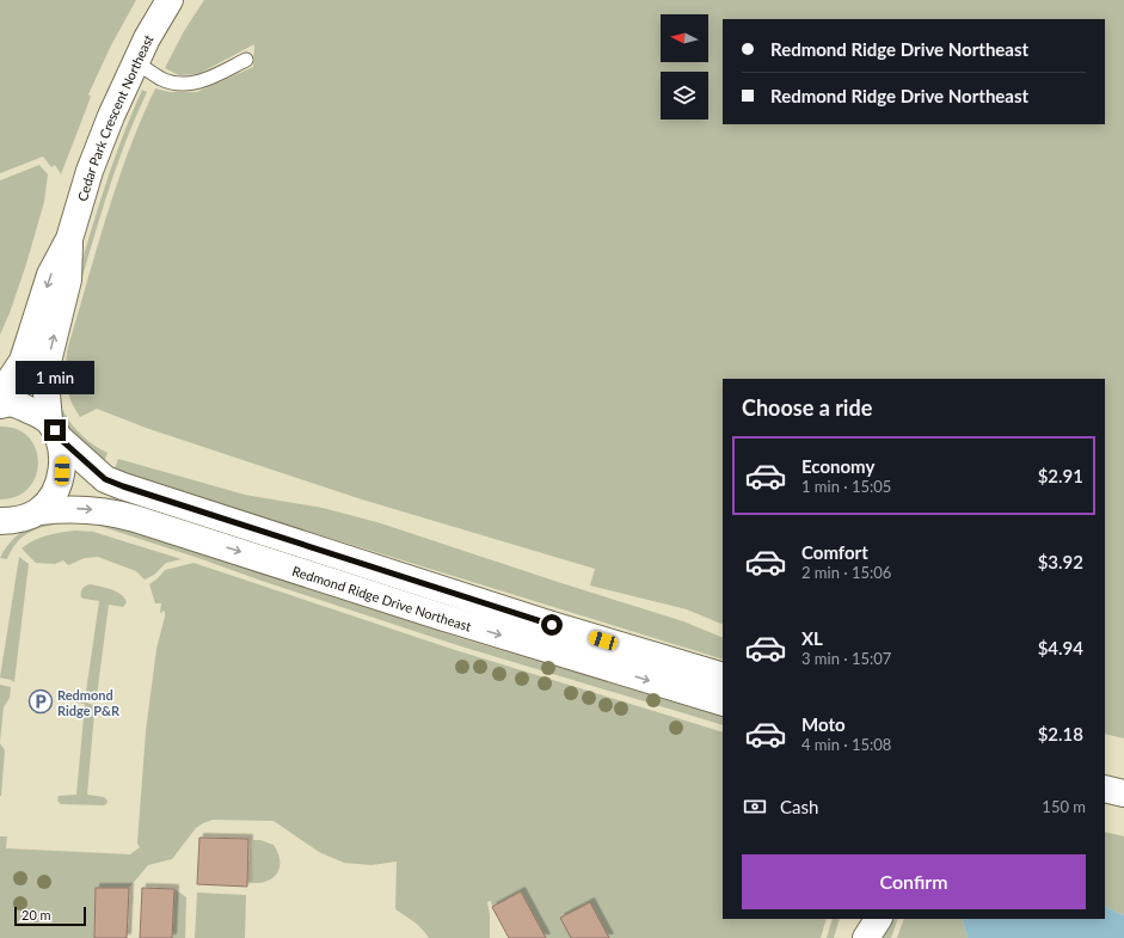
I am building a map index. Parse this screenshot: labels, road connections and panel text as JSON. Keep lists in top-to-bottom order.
{
  "streets": {
    "street": ["Cedar Park Crescent Northeast", "Redmond Ridge Drive Northeast"]
  },
  "crossings": [
    ["Cedar Park Crescent Northeast", "Redmond Ridge Drive Northeast"]
  ],
  "places": {
    "parking": ["Redmond Ridge P&R"]
  },
  "scale_bar": "20 m",
  "north": "left",
  "page": {
    "banner": ["Redmond Ridge Drive Northeast", "Redmond Ridge Drive Northeast"],
    "bubble": "1 min",
    "heading": "Choose a ride",
    "list": [
      {
        "name": "Economy",
        "note": "1 min · 15:05",
        "value": "$2.91"
      },
      {
        "name": "Comfort",
        "note": "2 min · 15:06",
        "value": "$3.92"
      },
      {
        "name": "XL",
        "note": "3 min · 15:07",
        "value": "$4.94"
      },
      {
        "name": "Moto",
        "note": "4 min · 15:08",
        "value": "$2.18"
      }
    ],
    "pay": ["Cash", "150 m"],
    "buttons": "Confirm",
    "scale": "20 m"
  }
}
